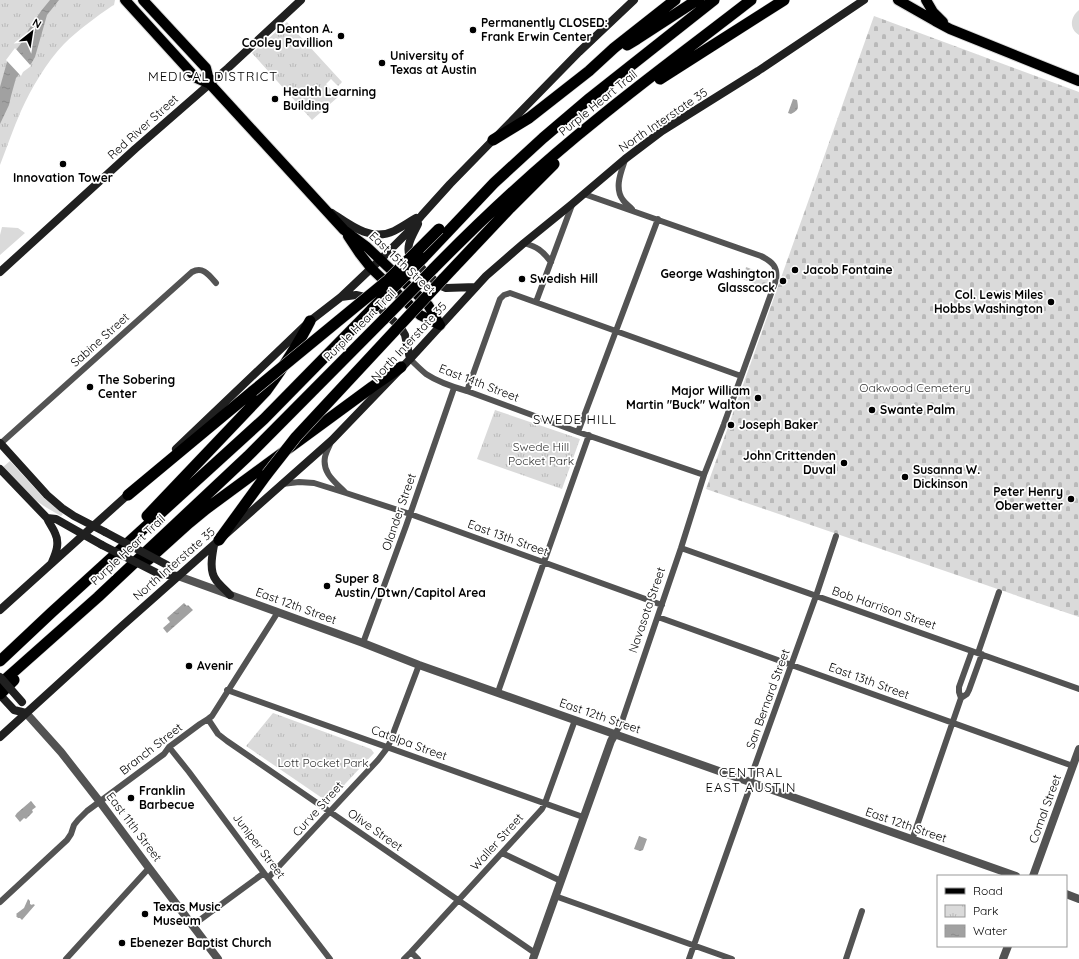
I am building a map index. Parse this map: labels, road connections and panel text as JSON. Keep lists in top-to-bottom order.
{
  "streets": {
    "highway": ["Purple Heart Trail"],
    "main road": [
      "North Interstate 35",
      "Red River Street",
      "East 15th Street",
      "East 12th Street",
      "East 11th Street"
    ],
    "street": [
      "Sabine Street",
      "East 14th Street",
      "Olander Street",
      "East 13th Street",
      "Bob Harrison Street",
      "Navasota Street",
      "San Bernard Street",
      "Catalpa Street",
      "Branch Street",
      "Curve Street",
      "Comal Street",
      "Olive Street",
      "Waller Street",
      "Juniper Street"
    ]
  },
  "crossings": [
    ["North Interstate 35", "East 15th Street"],
    ["North Interstate 35", "East 14th Street"],
    ["North Interstate 35", "East 13th Street"],
    ["North Interstate 35", "East 12th Street"],
    ["North Interstate 35", "East 11th Street"],
    ["Red River Street", "East 15th Street"],
    ["Sabine Street", "East 12th Street"],
    ["East 14th Street", "Olander Street"],
    ["East 14th Street", "Navasota Street"],
    ["Olander Street", "East 13th Street"],
    ["Olander Street", "East 12th Street"],
    ["East 13th Street", "Navasota Street"],
    ["East 13th Street", "San Bernard Street"],
    ["East 13th Street", "Comal Street"],
    ["East 12th Street", "Navasota Street"],
    ["East 12th Street", "San Bernard Street"],
    ["East 12th Street", "Branch Street"],
    ["East 12th Street", "Curve Street"],
    ["East 12th Street", "Waller Street"],
    ["Bob Harrison Street", "Navasota Street"],
    ["Bob Harrison Street", "San Bernard Street"],
    ["Navasota Street", "Catalpa Street"],
    ["Navasota Street", "Olive Street"],
    ["Catalpa Street", "Branch Street"],
    ["Catalpa Street", "Curve Street"],
    ["Catalpa Street", "Waller Street"],
    ["Branch Street", "East 11th Street"],
    ["Branch Street", "Olive Street"],
    ["Branch Street", "Juniper Street"],
    ["Curve Street", "Olive Street"],
    ["Curve Street", "Juniper Street"],
    ["Olive Street", "Waller Street"]
  ],
  "districts": ["MEDICAL DISTRICT", "SWEDE HILL", "CENTRAL EAST AUSTIN"],
  "parks": ["Oakwood Cemetery", "Swede Hill Pocket Park", "Lott Pocket Park"],
  "places": [
    "Permanently CLOSED: Frank Erwin Center",
    "Denton A. Cooley Pavillion",
    "University of Texas at Austin",
    "Health Learning Building",
    "Innovation Tower",
    "Jacob Fontaine",
    "Swedish Hill",
    "George Washington Glasscock",
    "Col. Lewis Miles Hobbs Washington",
    "The Sobering Center",
    "Major William Martin \"Buck\" Walton",
    "Swante Palm",
    "Joseph Baker",
    "John Crittenden Duval",
    "Susanna W. Dickinson",
    "Peter Henry Oberwetter",
    "Super 8 Austin/Dtwn/Capitol Area",
    "Avenir",
    "Franklin Barbecue",
    "Texas Music Museum",
    "Ebenezer Baptist Church"
  ],
  "legend": ["Road", "Park", "Water"],
  "north": "top right"
}
